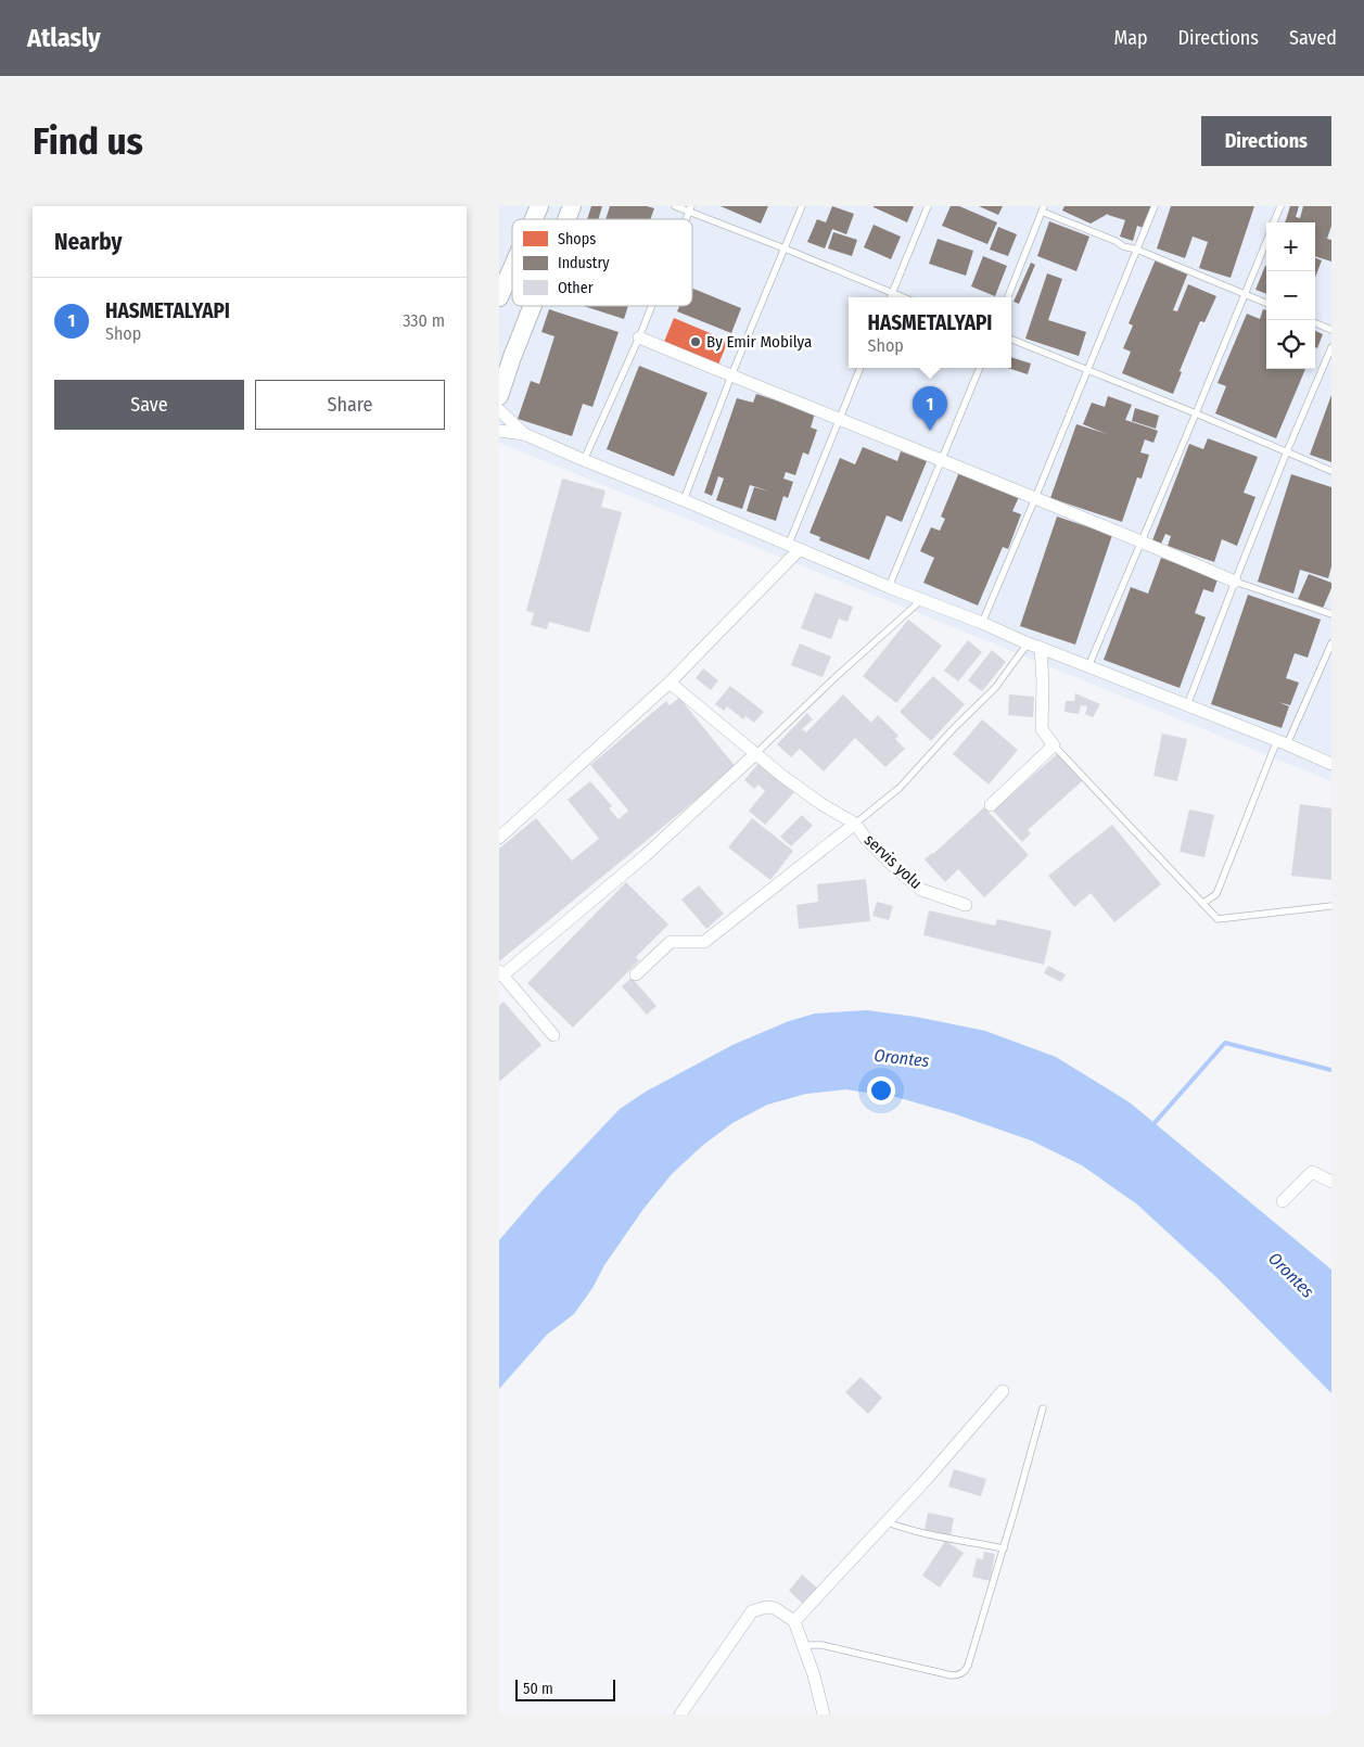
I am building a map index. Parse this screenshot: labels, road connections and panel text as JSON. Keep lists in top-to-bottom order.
{
  "streets": {
    "street": ["servis yolu"]
  },
  "water": ["Orontes"],
  "places": ["By Emir Mobilya"],
  "legend": ["Shops", "Industry", "Other"],
  "scale_bar": "50 m",
  "page": {
    "header": "Atlasly",
    "nav": ["Map", "Directions", "Saved"],
    "buttons": [
      "Directions",
      ["Save", "Share"]
    ],
    "title": "Find us",
    "heading": "Nearby",
    "map_buttons": ["+", "−"],
    "list": [
      {
        "mark": "1",
        "name": "HASMETALYAPI",
        "note": "Shop",
        "value": "330 m"
      }
    ],
    "popup": ["HASMETALYAPI", "Shop"],
    "pins": "1",
    "scale": "50 m"
  }
}
